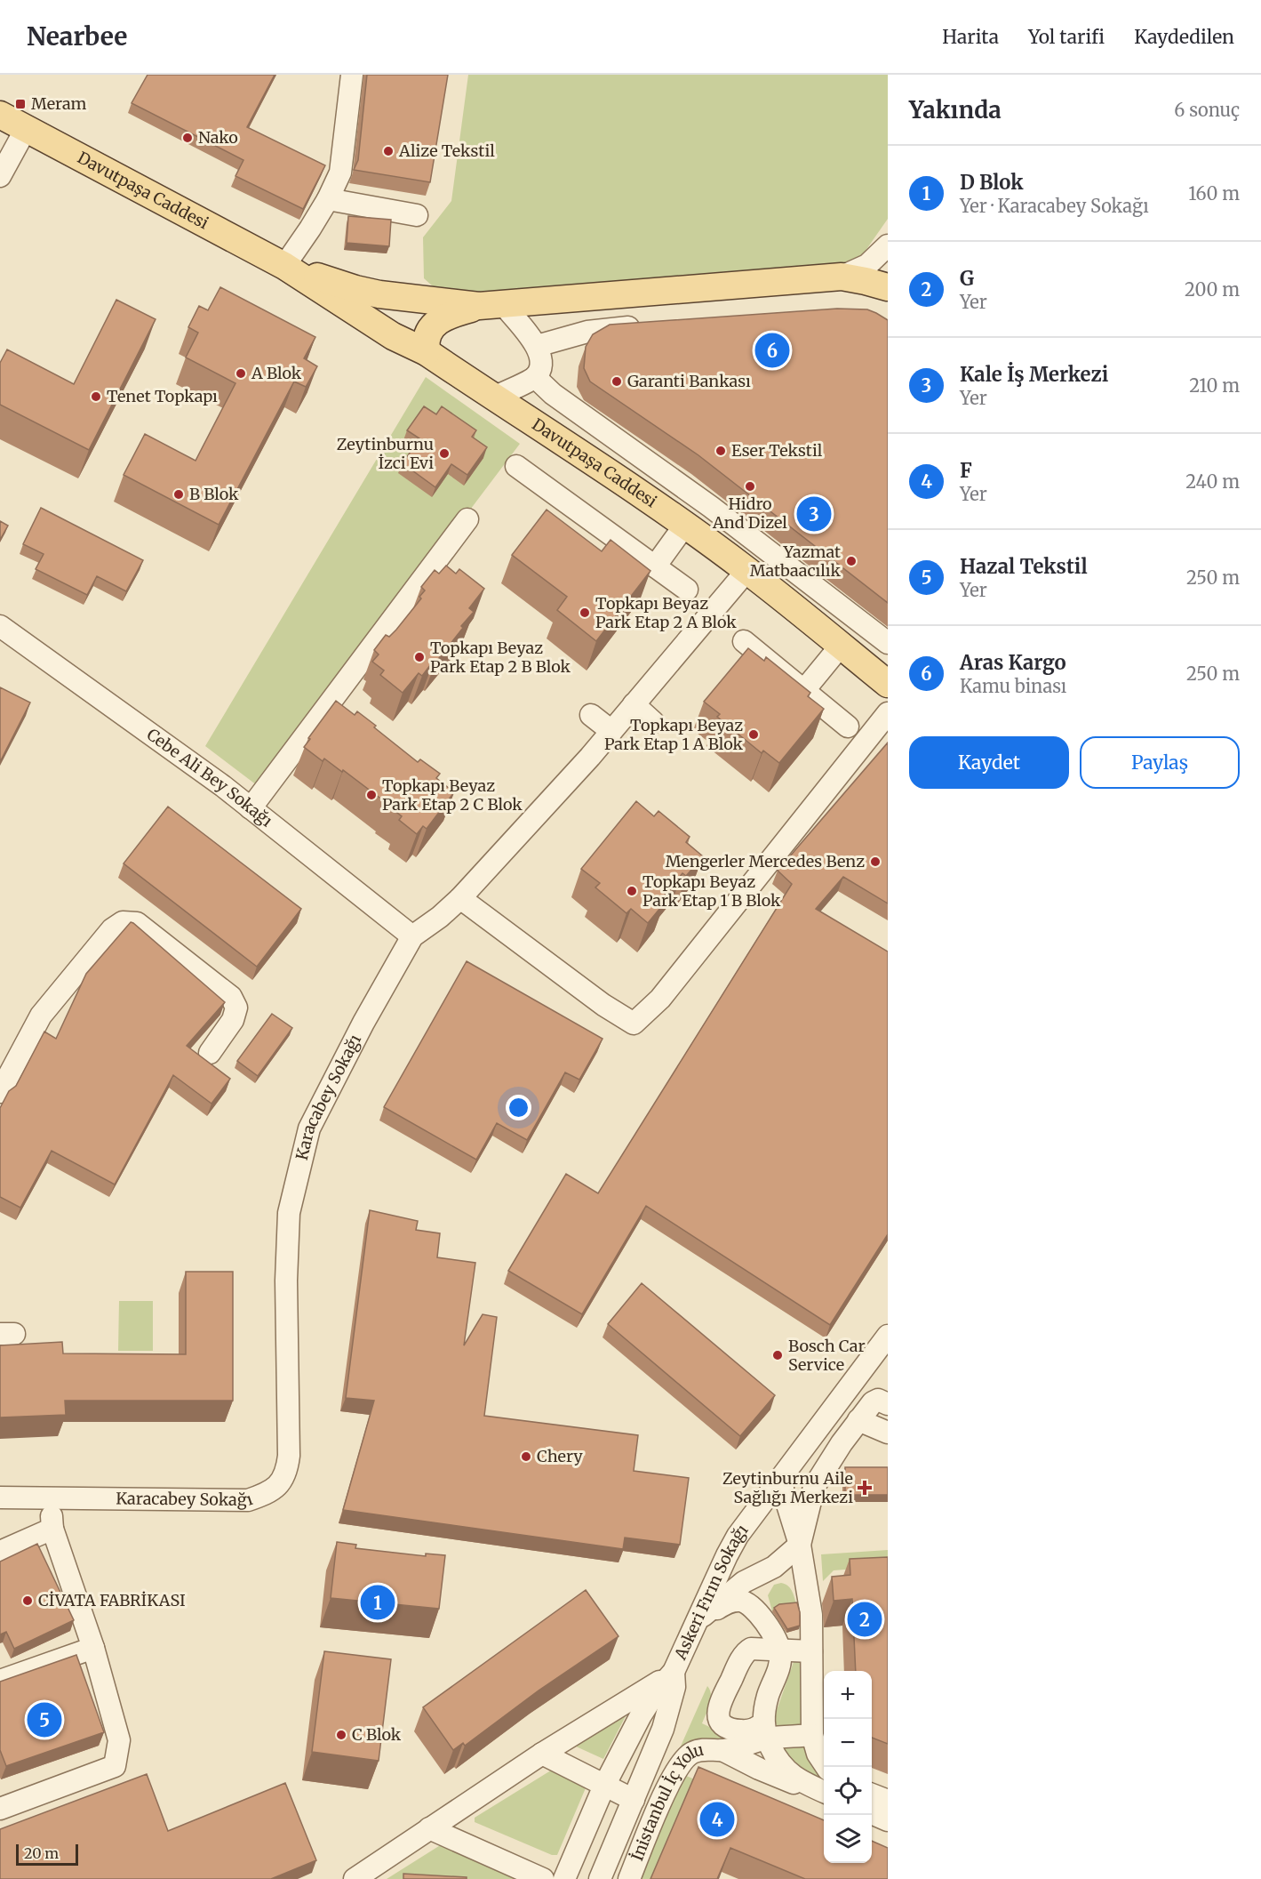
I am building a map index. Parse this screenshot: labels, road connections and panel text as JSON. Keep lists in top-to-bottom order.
{
  "streets": {
    "main road": ["Davutpaşa Caddesi"],
    "street": [
      "Cebe Ali Bey Sokağı",
      "Karacabey Sokağı",
      "Askeri Fırın Sokağı",
      "İnistanbul İç Yolu"
    ]
  },
  "crossings": [
    ["Davutpaşa Caddesi", "Karacabey Sokağı"],
    ["Cebe Ali Bey Sokağı", "Karacabey Sokağı"]
  ],
  "places": {
    "transit": ["Meram"],
    "other": [
      "Nako",
      "Alize Tekstil",
      "A Blok",
      "Garanti Bankası",
      "Tenet Topkapı",
      "Eser Tekstil",
      "Zeytinburnu İzci Evi",
      "Hidro And Dizel",
      "B Blok",
      "Yazmat Matbaacılık",
      "Topkapı Beyaz Park Etap 2 A Blok",
      "Topkapı Beyaz Park Etap 2 B Blok",
      "Topkapı Beyaz Park Etap 1 A Blok",
      "Topkapı Beyaz Park Etap 2 C Blok",
      "Mengerler Mercedes Benz",
      "Topkapı Beyaz Park Etap 1 B Blok",
      "Bosch Car Service",
      "Chery",
      "CİVATA FABRİKASI",
      "C Blok"
    ],
    "health": ["Zeytinburnu Aile Sağlığı Merkezi"]
  },
  "scale_bar": "20 m",
  "page": {
    "header": "Nearbee",
    "nav": ["Harita", "Yol tarifi", "Kaydedilen"],
    "heading": ["Yakında", "6 sonuç"],
    "list": [
      {
        "mark": "1",
        "name": "D Blok",
        "note": "Yer · Karacabey Sokağı",
        "value": "160 m"
      },
      {
        "mark": "2",
        "name": "G",
        "note": "Yer",
        "value": "200 m"
      },
      {
        "mark": "3",
        "name": "Kale İş Merkezi",
        "note": "Yer",
        "value": "210 m"
      },
      {
        "mark": "4",
        "name": "F",
        "note": "Yer",
        "value": "240 m"
      },
      {
        "mark": "5",
        "name": "Hazal Tekstil",
        "note": "Yer",
        "value": "250 m"
      },
      {
        "mark": "6",
        "name": "Aras Kargo",
        "note": "Kamu binası",
        "value": "250 m"
      }
    ],
    "pins": [
      "6",
      "3",
      "1",
      "2",
      "5",
      "4"
    ],
    "buttons": ["Kaydet", "Paylaş"],
    "map_buttons": ["+", "−"],
    "scale": "20 m"
  }
}
